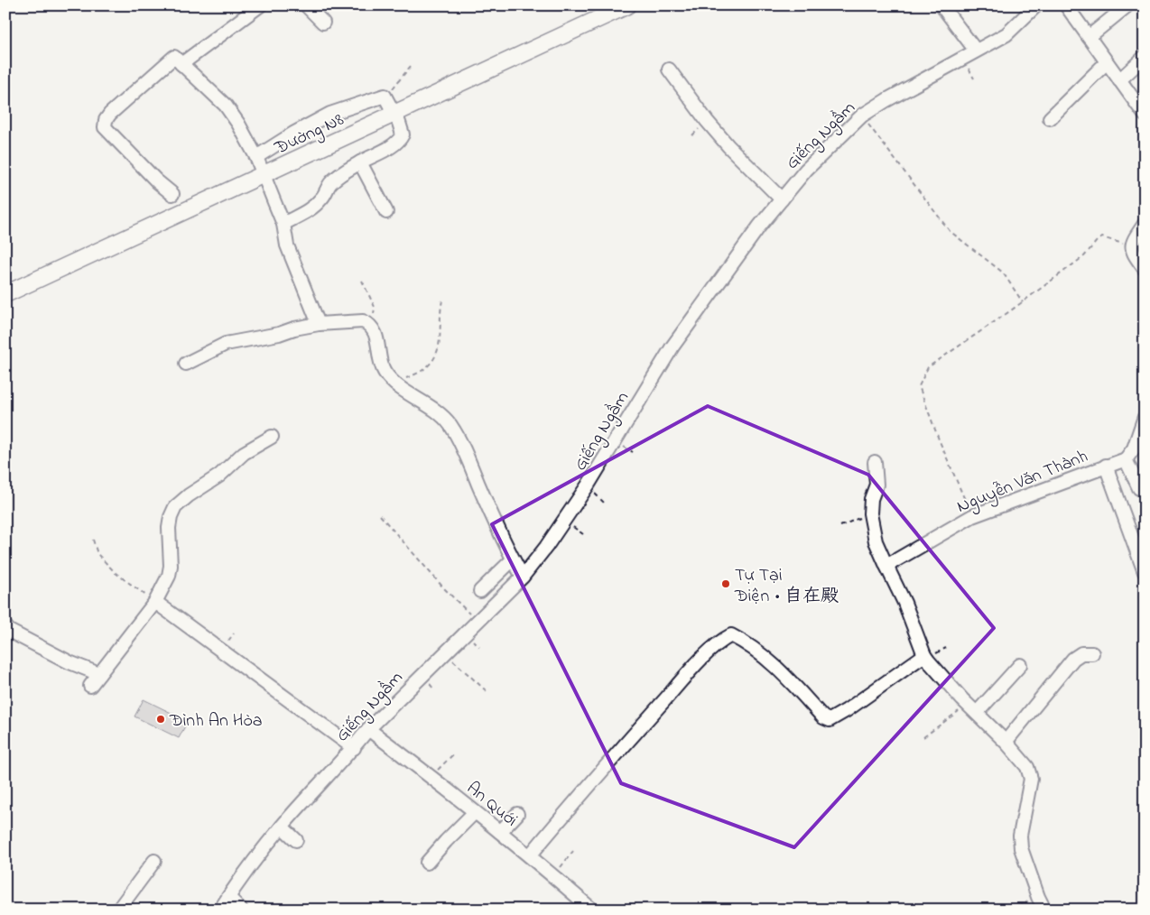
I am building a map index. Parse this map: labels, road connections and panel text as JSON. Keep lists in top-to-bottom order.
{
  "streets": {
    "main road": ["Đường N8"],
    "street": ["Giếng Ngầm", "Nguyễn Văn Thành", "An Quới"]
  },
  "crossings": [
    ["Giếng Ngầm", "An Quới"]
  ],
  "places": ["Tự Tại Điện • 自在殿", "Đình An Hòa"]
}
